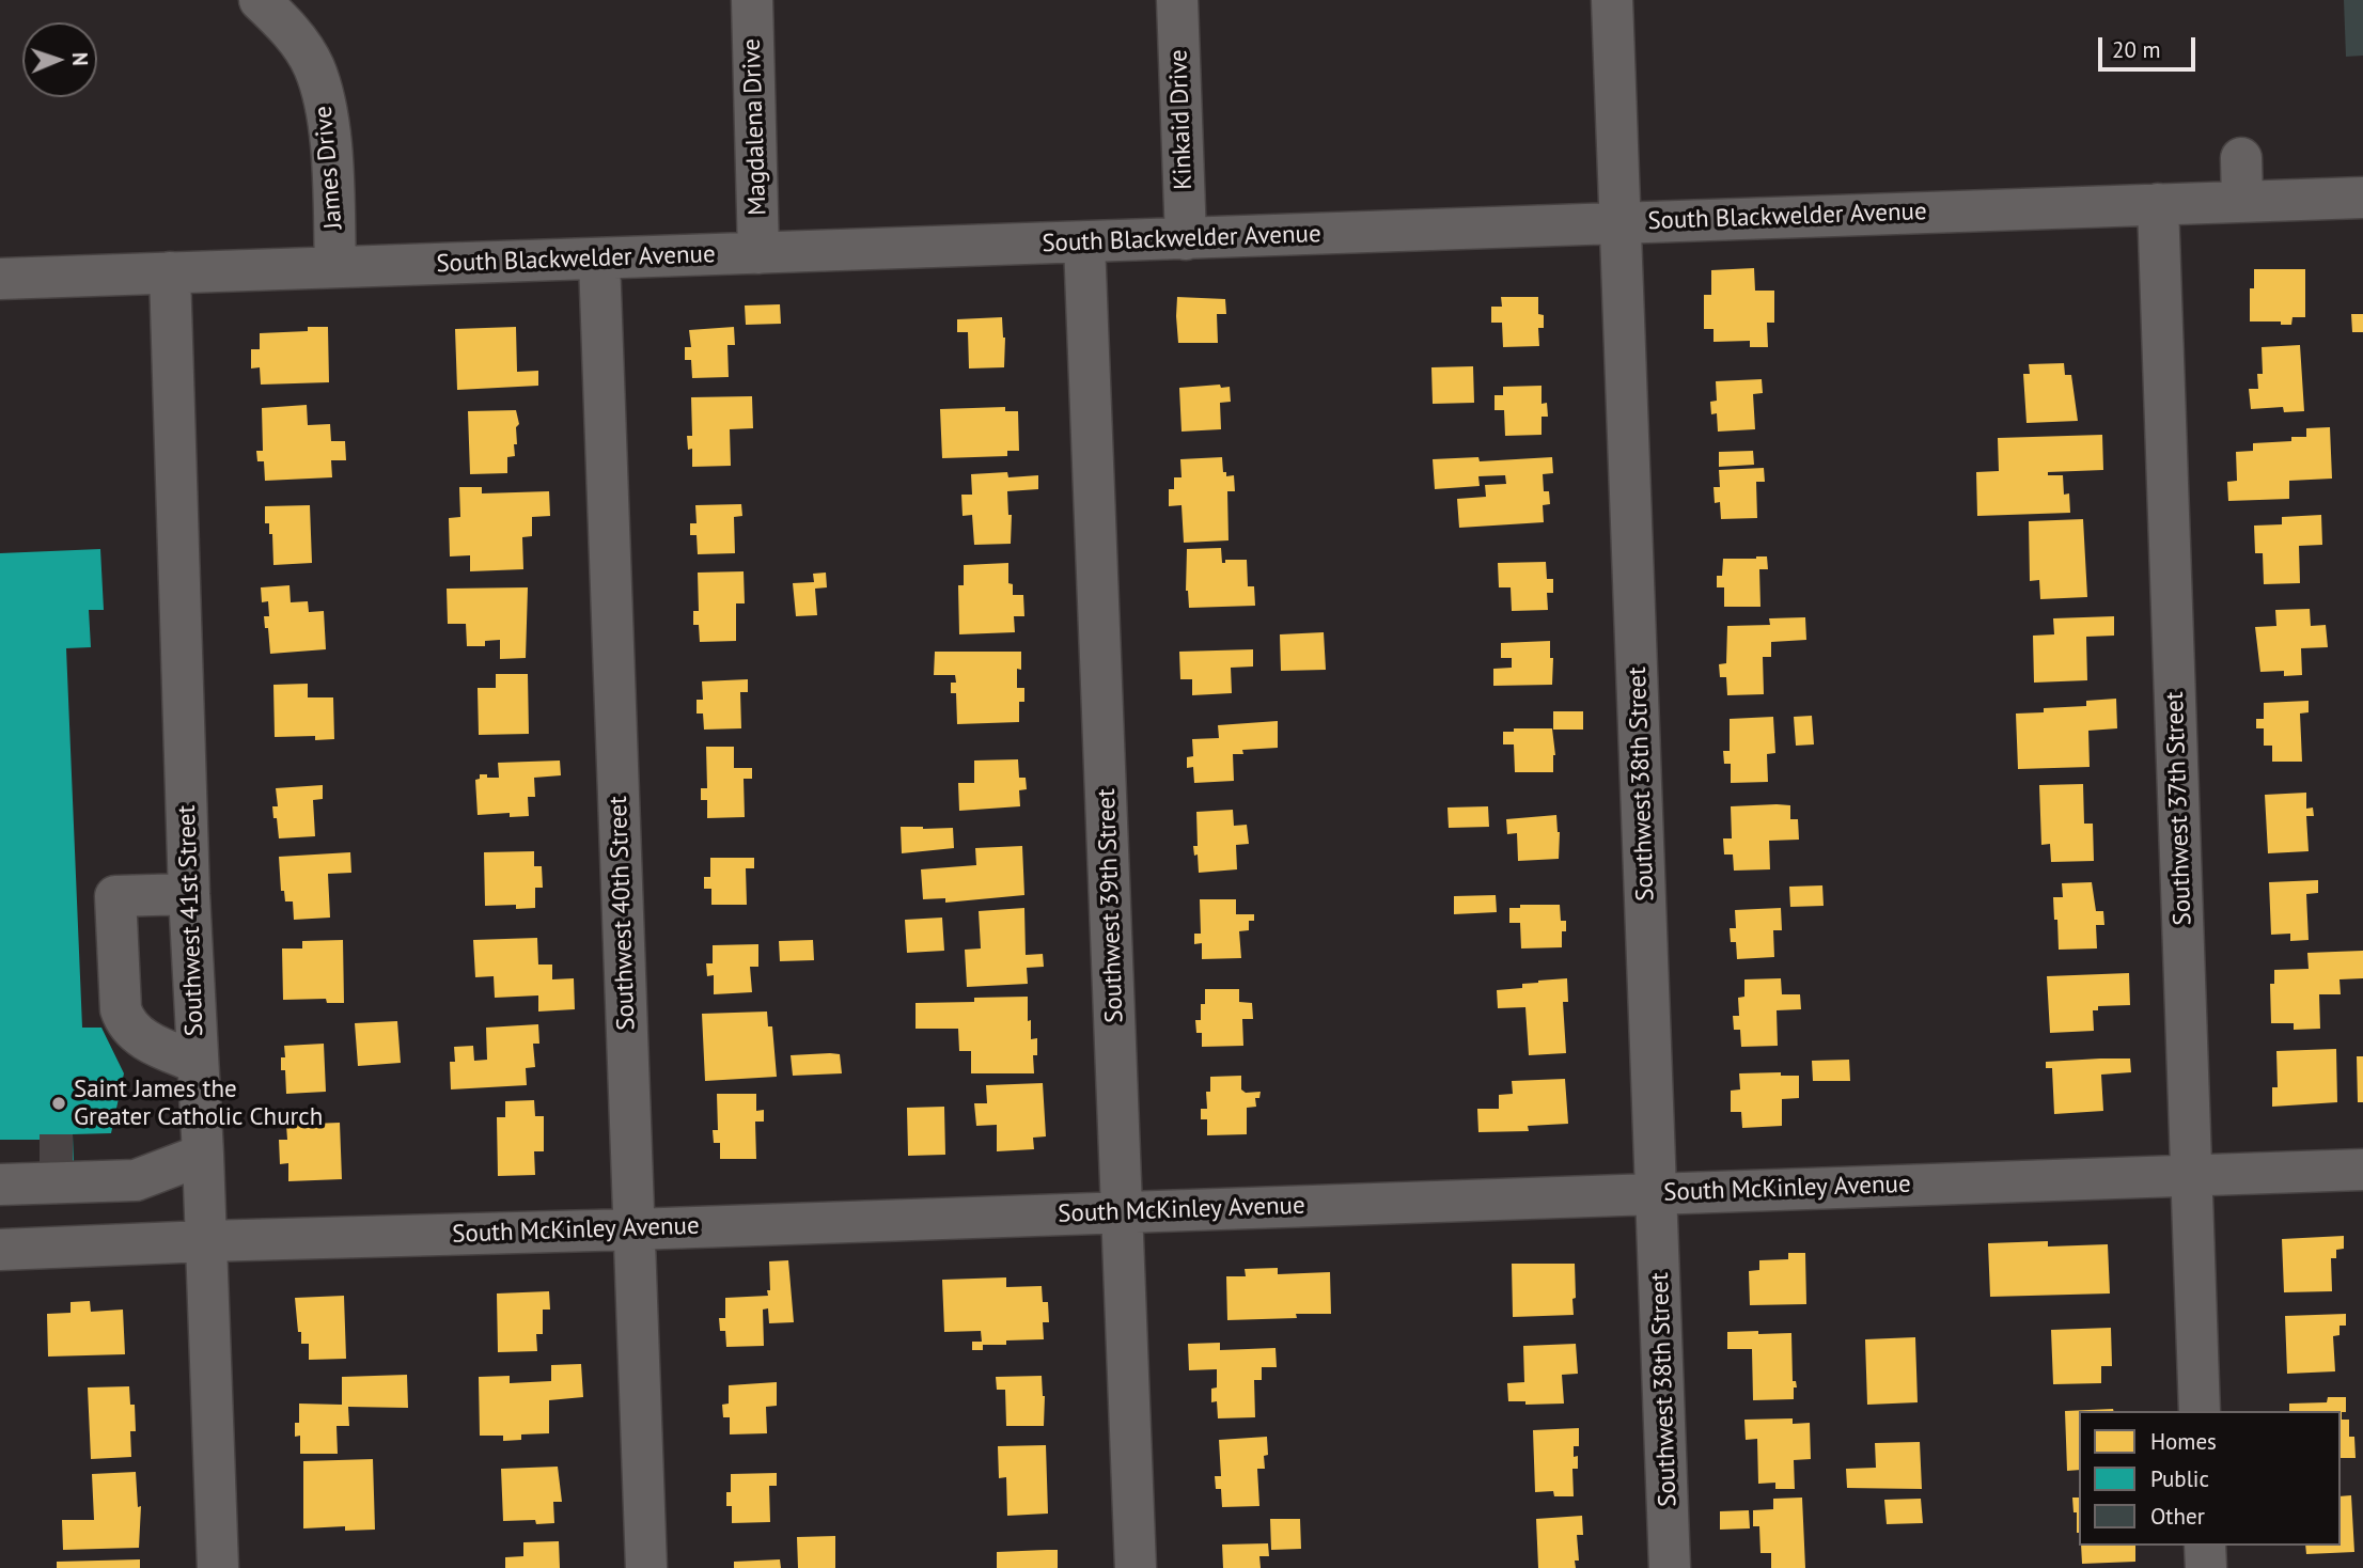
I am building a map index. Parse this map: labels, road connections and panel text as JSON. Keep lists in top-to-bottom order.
{
  "streets": {
    "street": [
      "Kinkaid Drive",
      "Magdalena Drive",
      "James Drive",
      "South Blackwelder Avenue",
      "Southwest 38th Street",
      "Southwest 37th Street",
      "Southwest 39th Street",
      "Southwest 40th Street",
      "Southwest 41st Street",
      "South McKinley Avenue"
    ]
  },
  "crossings": [
    ["Kinkaid Drive", "South Blackwelder Avenue"],
    ["Magdalena Drive", "South Blackwelder Avenue"],
    ["James Drive", "South Blackwelder Avenue"],
    ["South Blackwelder Avenue", "Southwest 38th Street"],
    ["South Blackwelder Avenue", "Southwest 37th Street"],
    ["South Blackwelder Avenue", "Southwest 39th Street"],
    ["South Blackwelder Avenue", "Southwest 40th Street"],
    ["South Blackwelder Avenue", "Southwest 41st Street"],
    ["Southwest 38th Street", "South McKinley Avenue"],
    ["Southwest 37th Street", "South McKinley Avenue"],
    ["Southwest 39th Street", "South McKinley Avenue"],
    ["Southwest 40th Street", "South McKinley Avenue"],
    ["Southwest 41st Street", "South McKinley Avenue"]
  ],
  "places": ["Saint James the Greater Catholic Church"],
  "legend": ["Homes", "Public", "Other"],
  "scale_bar": "20 m",
  "north": "right"
}
